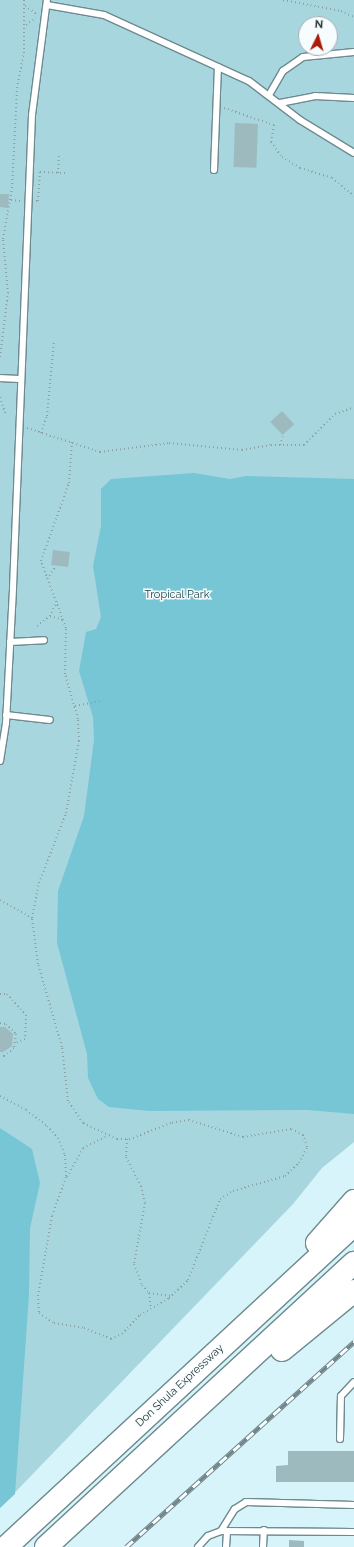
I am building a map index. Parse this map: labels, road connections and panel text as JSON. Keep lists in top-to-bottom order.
{
  "streets": {
    "highway": ["Don Shula Expressway"]
  },
  "parks": ["Tropical Park"],
  "north": "top"
}
